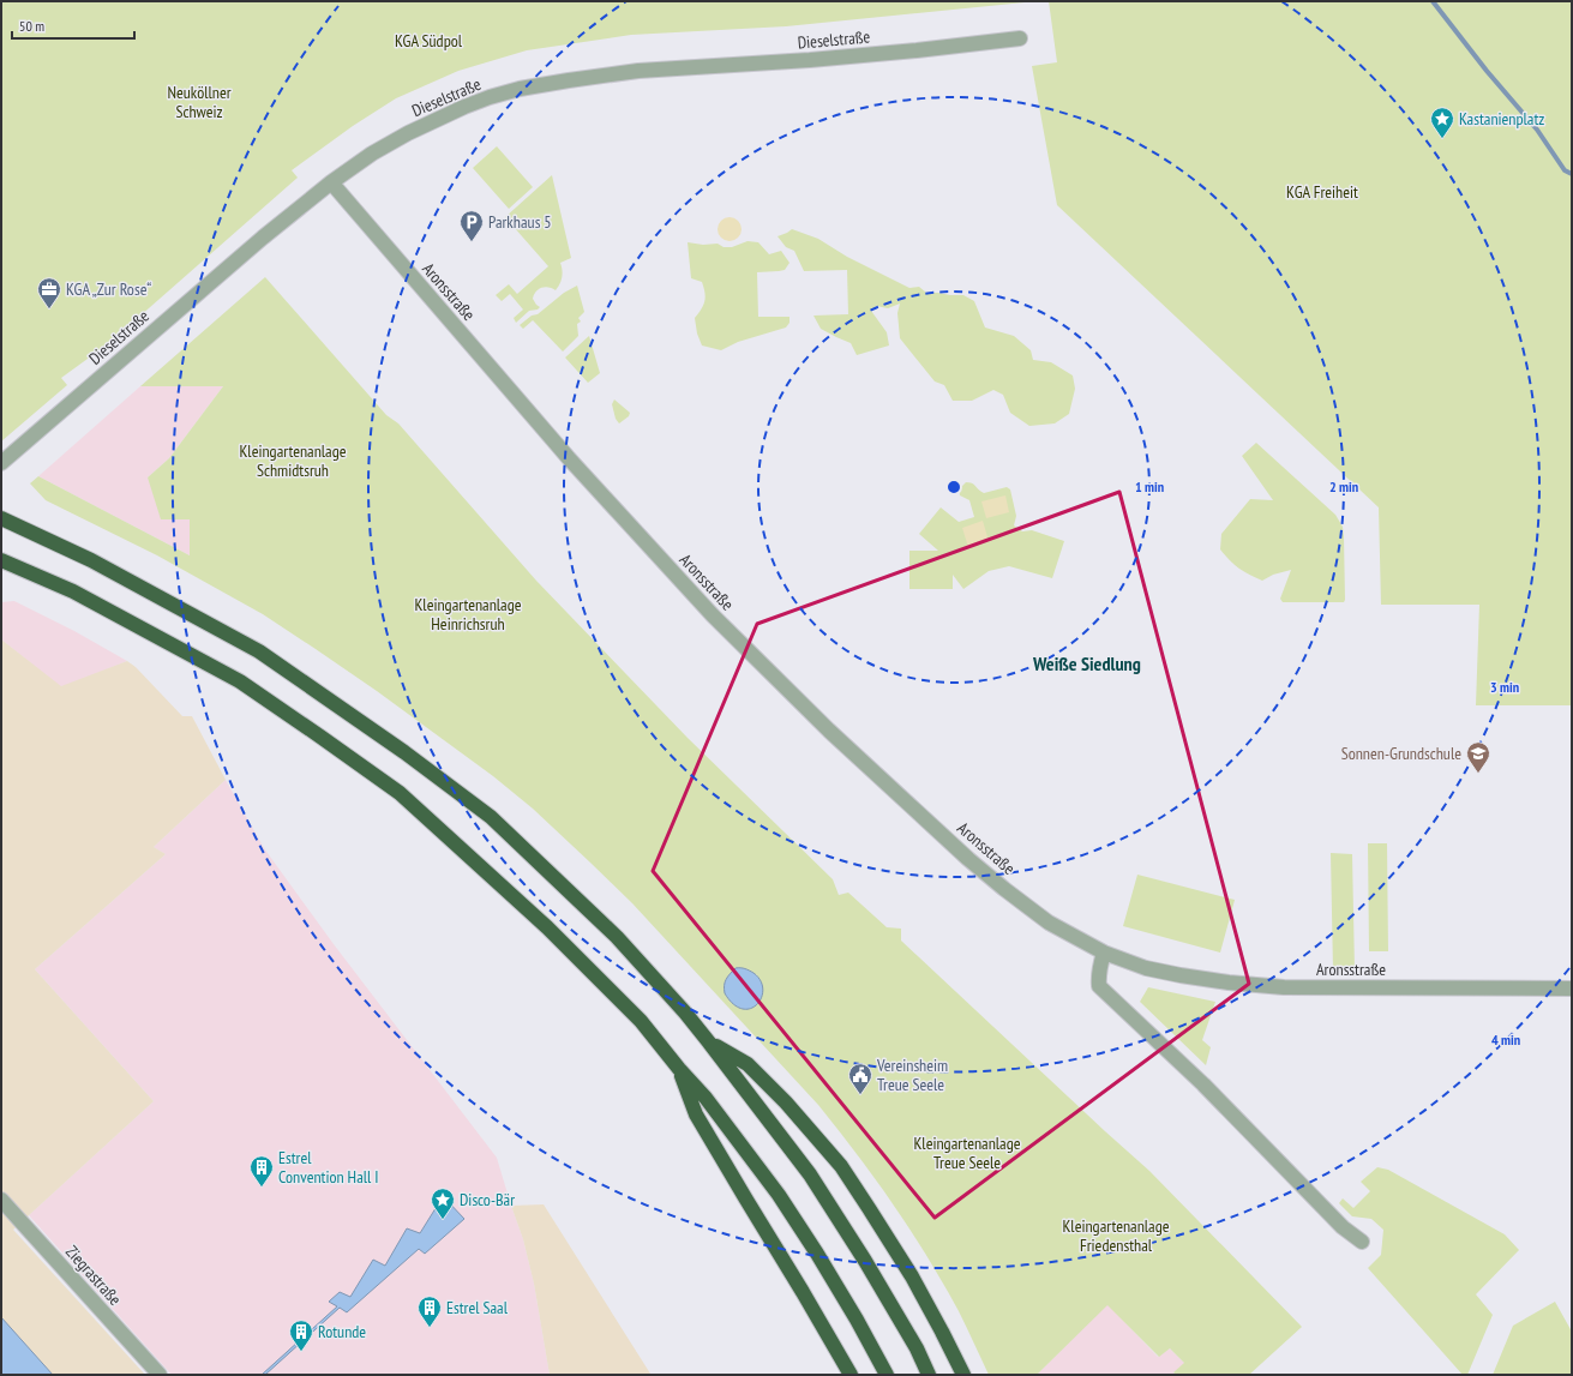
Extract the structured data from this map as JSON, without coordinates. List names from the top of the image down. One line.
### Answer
{"streets":{"street":["Dieselstraße","Aronsstraße","Ziegrastraße"]},"crossings":[["Dieselstraße","Aronsstraße"]],"districts":["Weiße Siedlung"],"parks":["KGA Südpol","Neuköllner Schweiz","KGA Freiheit","Kleingartenanlage Schmidtsruh","Kleingartenanlage Heinrichsruh","Kleingartenanlage Treue Seele","Kleingartenanlage Friedensthal"],"places":{"place":["Kastanienplatz","Disco-Bär"],"parking":["Parkhaus 5"],"office":["KGA „Zur Rose“"],"school or university":["Sonnen-Grundschule"],"public building":["Vereinsheim Treue Seele"],"building":["Estrel Convention Hall I","Estrel Saal","Rotunde"]},"scale_bar":"50 m","rings":["1 min","2 min","3 min","4 min"]}
